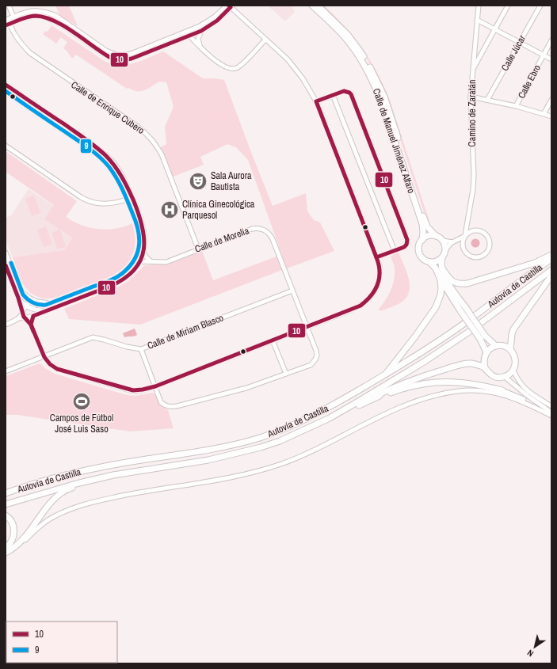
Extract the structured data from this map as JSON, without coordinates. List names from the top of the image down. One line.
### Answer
{"streets":{"highway":["Calle de Manuel Jiménez Alfaro","Autovía de Castilla"],"street":["Calle Júcar","Calle Ebro","Calle de Enrique Cubero","Camino de Zaratán","Calle de Morelia","Calle de Miriam Blasco"]},"crossings":[["Calle de Enrique Cubero","Calle de Morelia"],["Calle de Morelia","Calle de Miriam Blasco"]],"places":{"theatre":["Sala Aurora Bautista"],"hospital":["Clínica Ginecológica Parquesol"],"sports":["Campos de Fútbol José Luis Saso"]},"lines":["transit line 10","transit line 9"],"legend":["10","9"],"north":"bottom left"}
